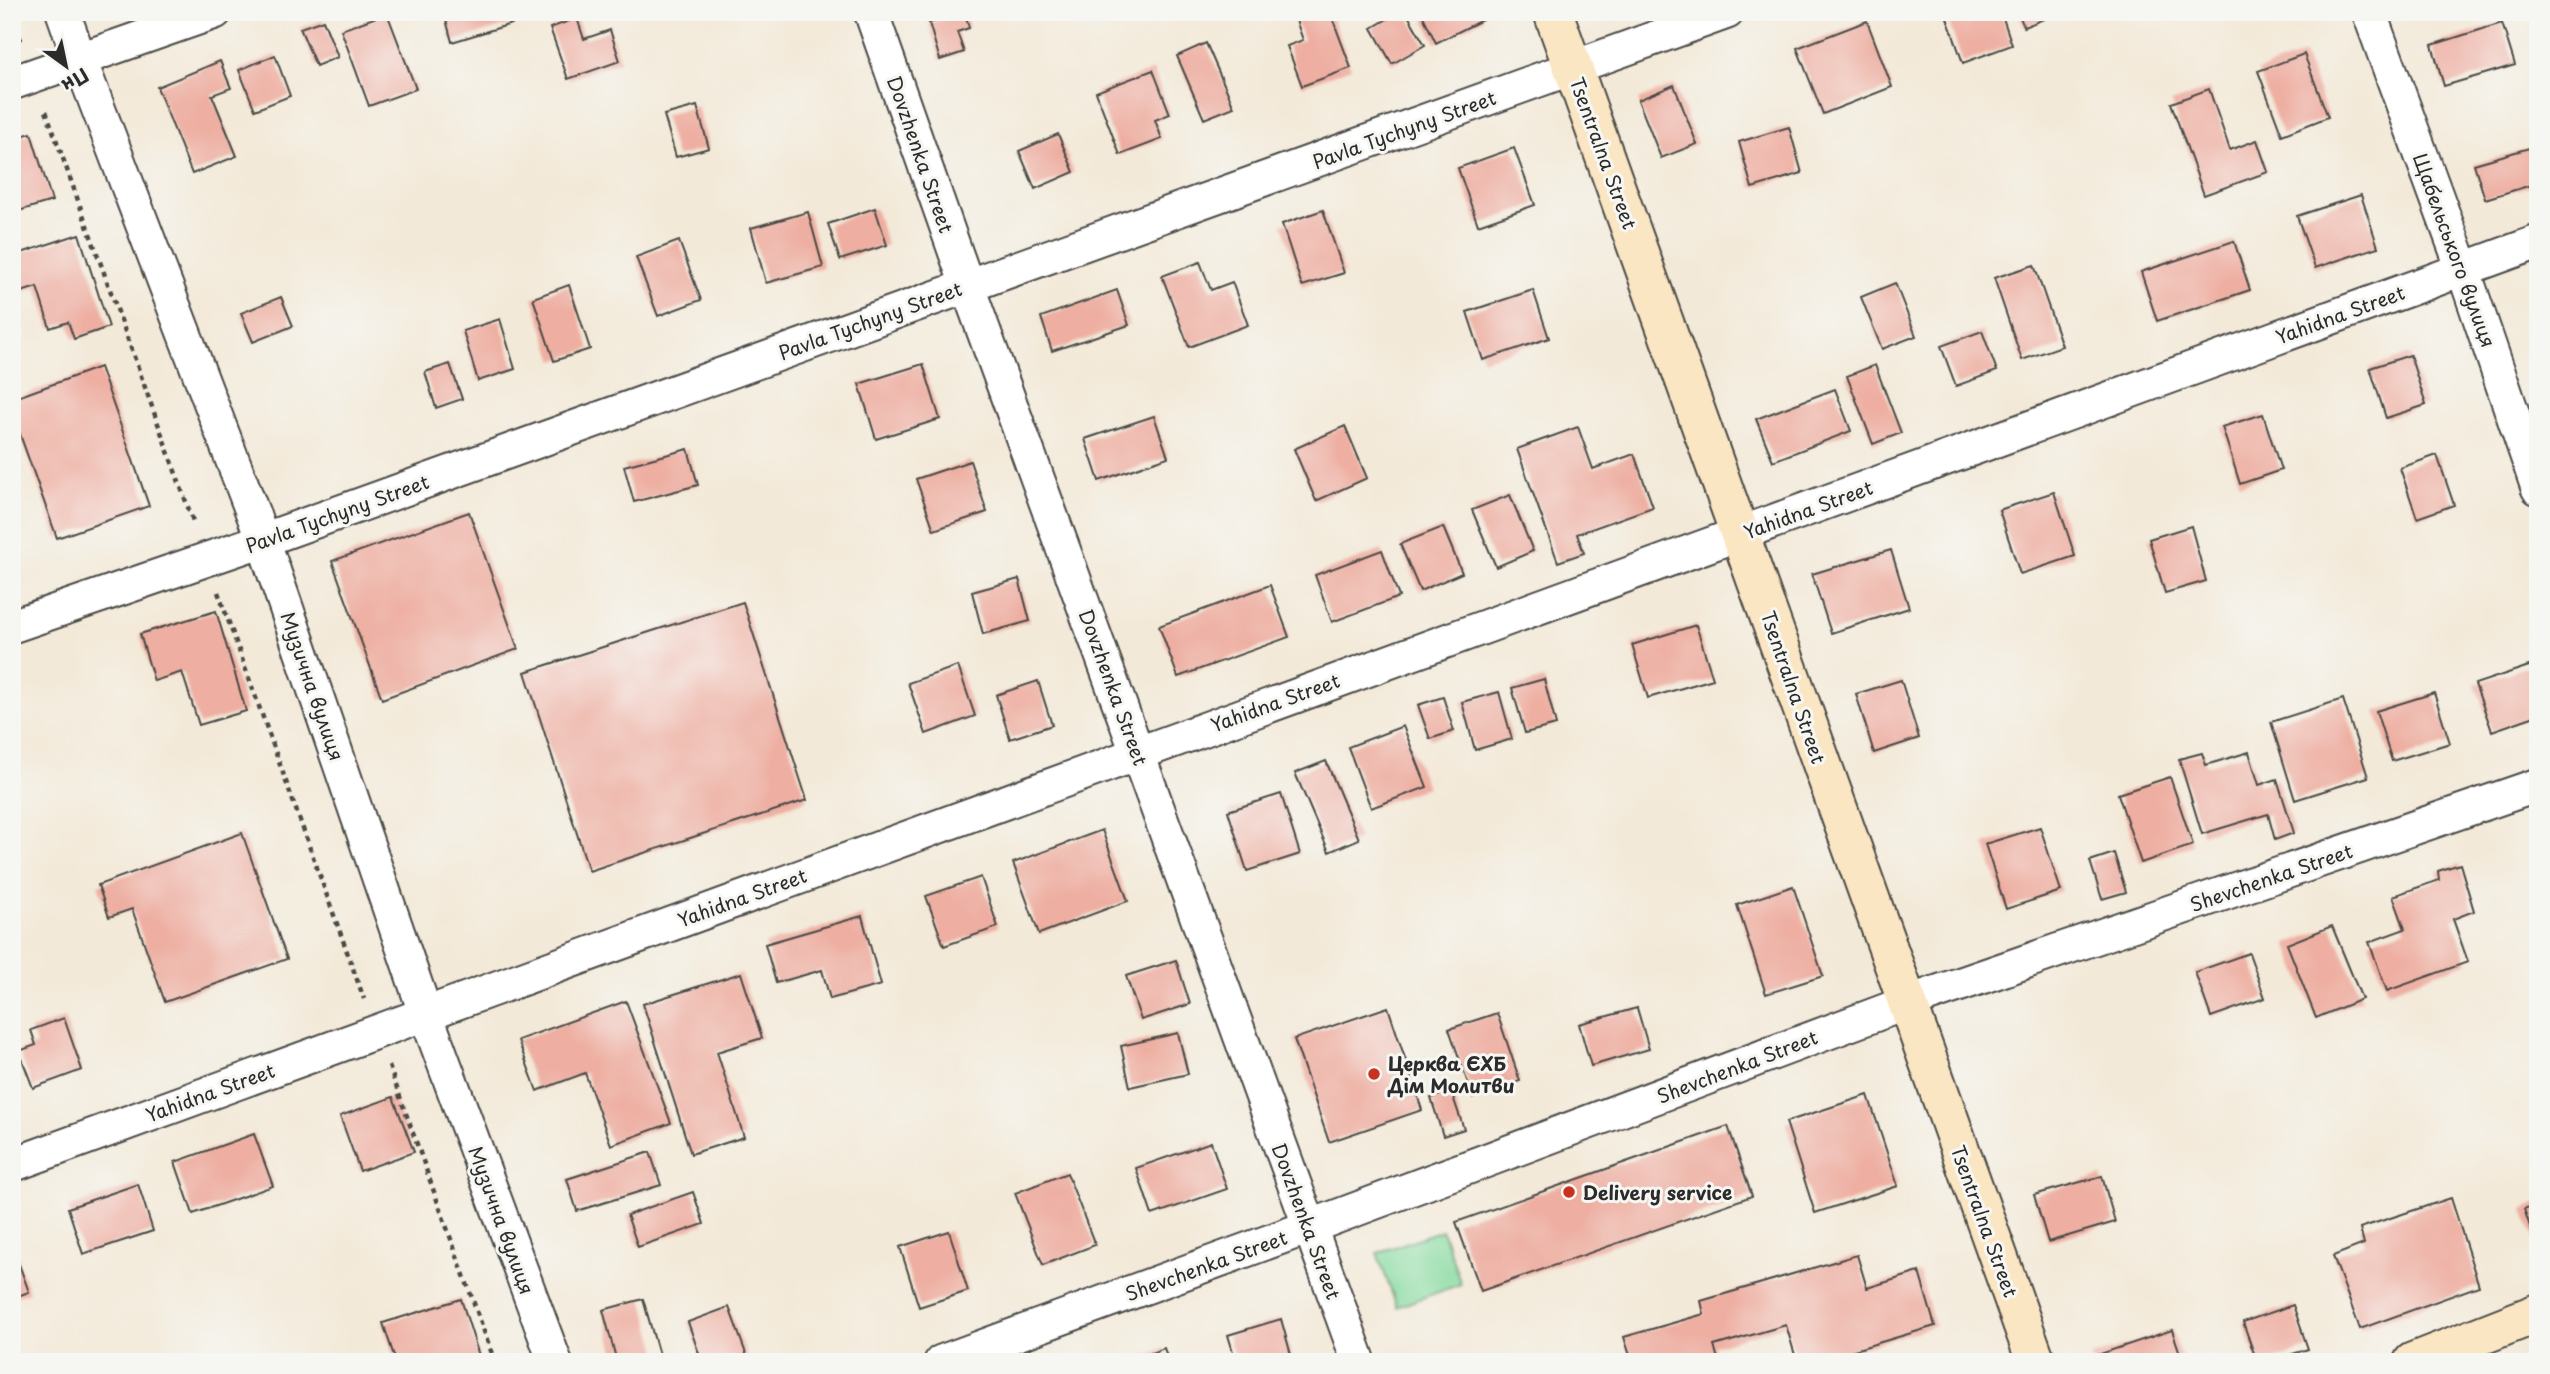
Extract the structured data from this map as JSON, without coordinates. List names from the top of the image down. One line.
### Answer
{"streets":{"main road":["Tsentralna Street"],"street":["Pavla Tychyny Street","Dovzhenka Street","Щабельського вулиця","Yahidna Street","Музична вулиця","Shevchenka Street"]},"crossings":[["Pavla Tychyny Street","Tsentralna Street"],["Pavla Tychyny Street","Dovzhenka Street"],["Pavla Tychyny Street","Музична вулиця"],["Tsentralna Street","Yahidna Street"],["Tsentralna Street","Shevchenka Street"],["Dovzhenka Street","Yahidna Street"],["Dovzhenka Street","Shevchenka Street"],["Щабельського вулиця","Yahidna Street"],["Yahidna Street","Музична вулиця"]],"places":["Церква ЄХБ Дім Молитви","Delivery service"],"north":"bottom right"}
